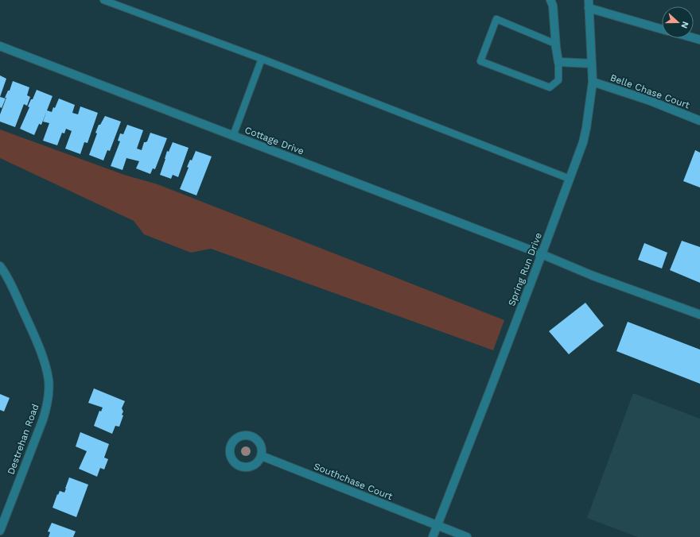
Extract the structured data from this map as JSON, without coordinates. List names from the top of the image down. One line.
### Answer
{"streets":{"street":["Belle Chase Court","Cottage Drive","Spring Run Drive","Destrehan Road","Southchase Court"]},"crossings":[["Belle Chase Court","Spring Run Drive"],["Cottage Drive","Spring Run Drive"],["Spring Run Drive","Southchase Court"]],"north":"right"}
